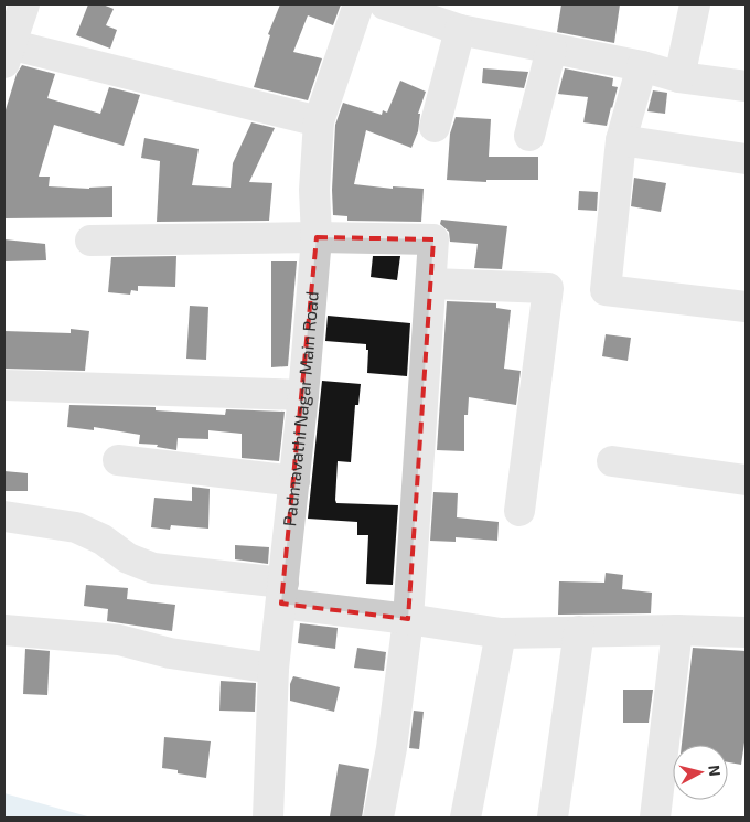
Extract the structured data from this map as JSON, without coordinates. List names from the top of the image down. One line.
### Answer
{"streets":{"street":["Padmavathi Nagar Main Road"]},"north":"right"}
